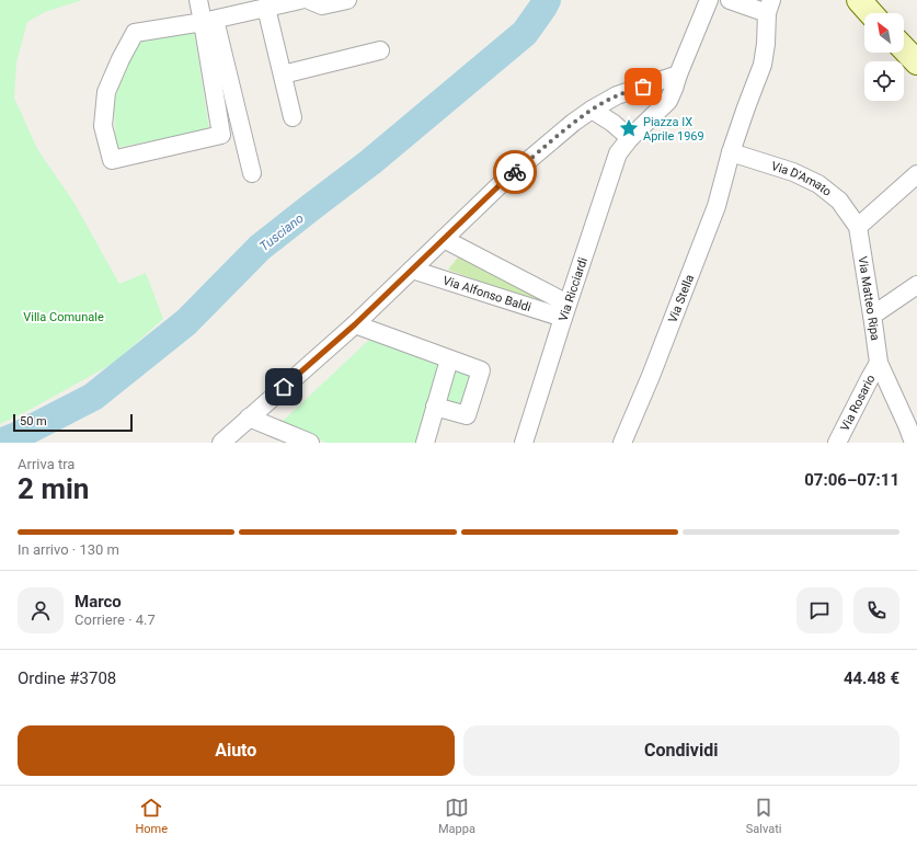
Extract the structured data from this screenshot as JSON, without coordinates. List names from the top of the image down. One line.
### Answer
{"streets":{"street":["Via D'Amato","Via Ricciardi","Via Alfonso Baldi","Via Matteo Ripa","Via Stella","Via Rosario"]},"crossings":[["Via D'Amato","Via Matteo Ripa"],["Via D'Amato","Via Stella"],["Via Ricciardi","Via Alfonso Baldi"],["Via Matteo Ripa","Via Rosario"]],"water":["Tusciano"],"parks":["Villa Comunale"],"places":{"place":["Piazza IX Aprile 1969"]},"scale_bar":"50 m","north":"top left","page":{"scale":"50 m","heading":["2 min","Arriva tra","07:06–07:11"],"panel":["Marco","Corriere · 4.7","Ordine #3708","44.48 €"],"bar":"In arrivo · 130 m","buttons":["Aiuto","Condividi"],"tabs":["Home","Mappa","Salvati"]}}
